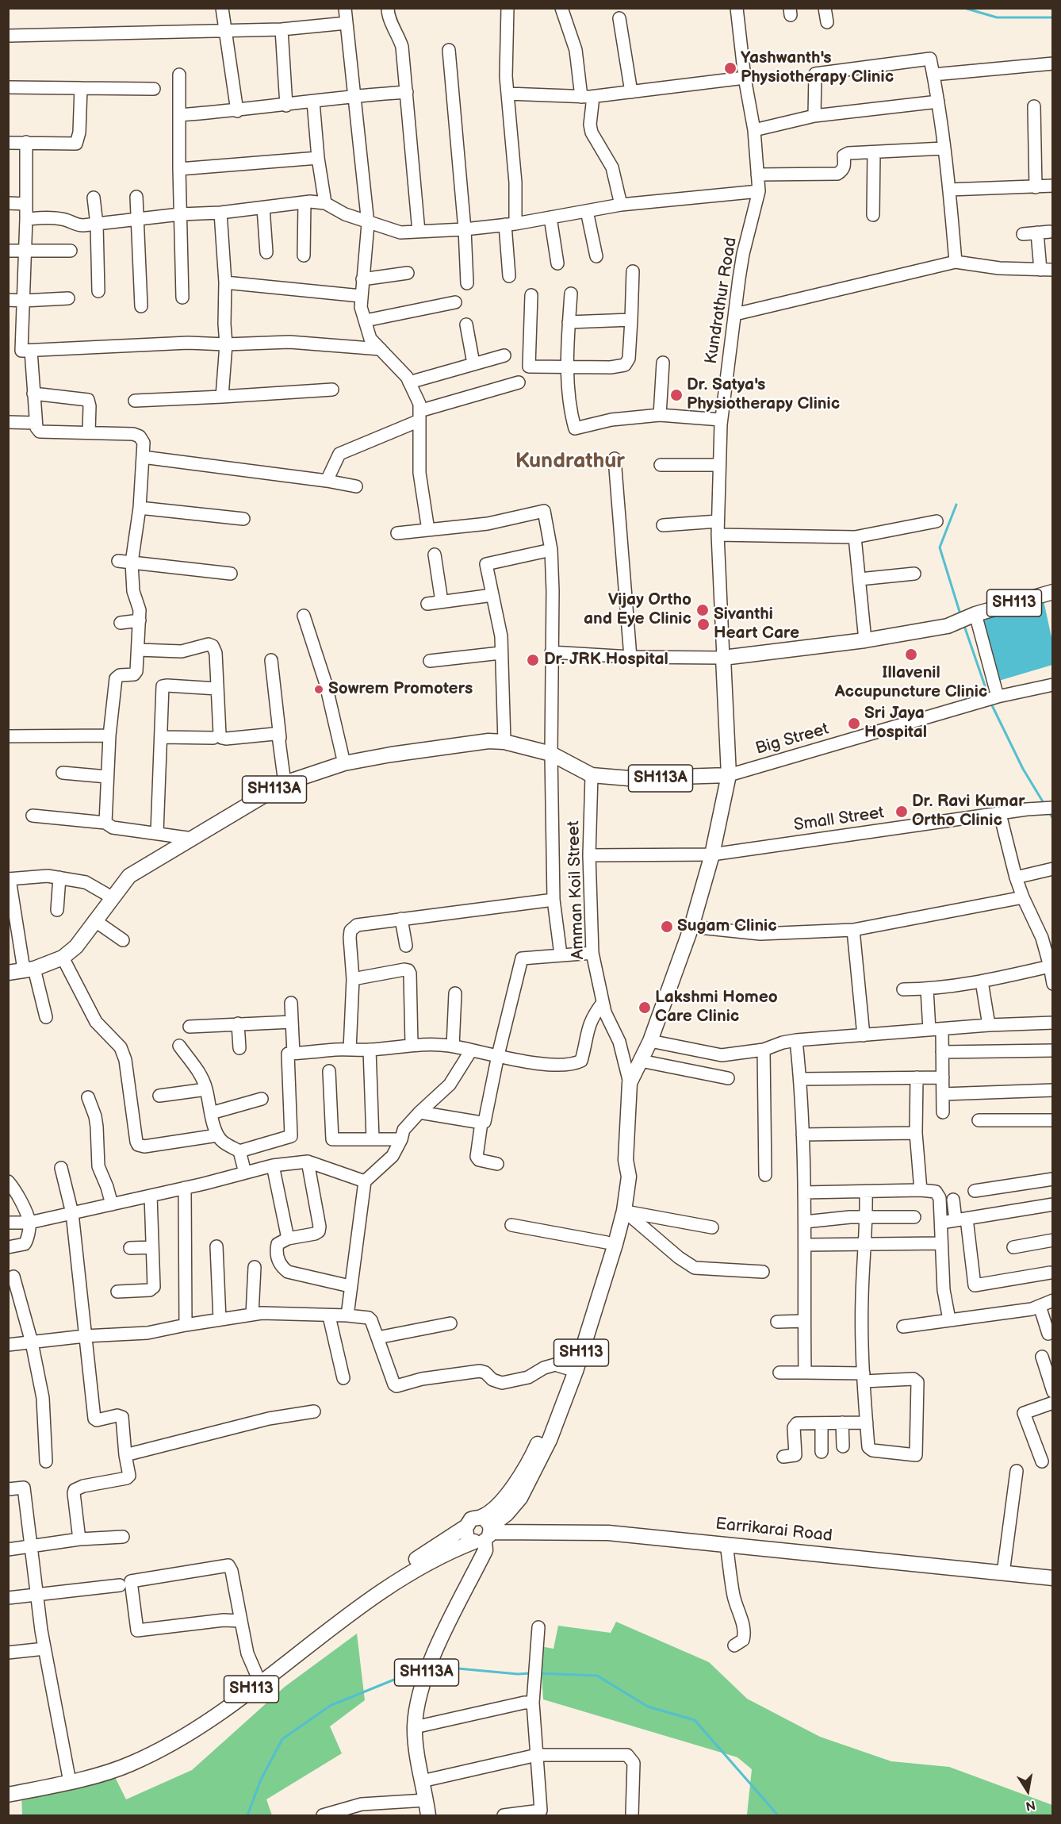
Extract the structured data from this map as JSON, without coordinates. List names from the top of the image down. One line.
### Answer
{"streets":{"main road":["SH113","SH113A","Earrikarai Road"],"street":["Kundrathur Road","Big Street","Small Street","Amman Koil Street"]},"crossings":[["Kundrathur Road","SH113"],["SH113","Big Street"],["SH113","SH113A"],["SH113","Small Street"],["SH113","Amman Koil Street"],["SH113","Earrikarai Road"],["Big Street","SH113A"],["SH113A","Amman Koil Street"],["SH113A","Earrikarai Road"],["Small Street","Amman Koil Street"]],"districts":["Kundrathur"],"places":["Yashwanth's Physiotherapy Clinic","Dr. Satya's Physiotherapy Clinic","Vijay Ortho and Eye Clinic","Sivanthi Heart Care","Illavenil Accupuncture Clinic","Dr. JRK Hospital","Sowrem Promoters","Sri Jaya Hospital","Dr. Ravi Kumar Ortho Clinic","Sugam Clinic","Lakshmi Homeo Care Clinic"],"north":"bottom"}
